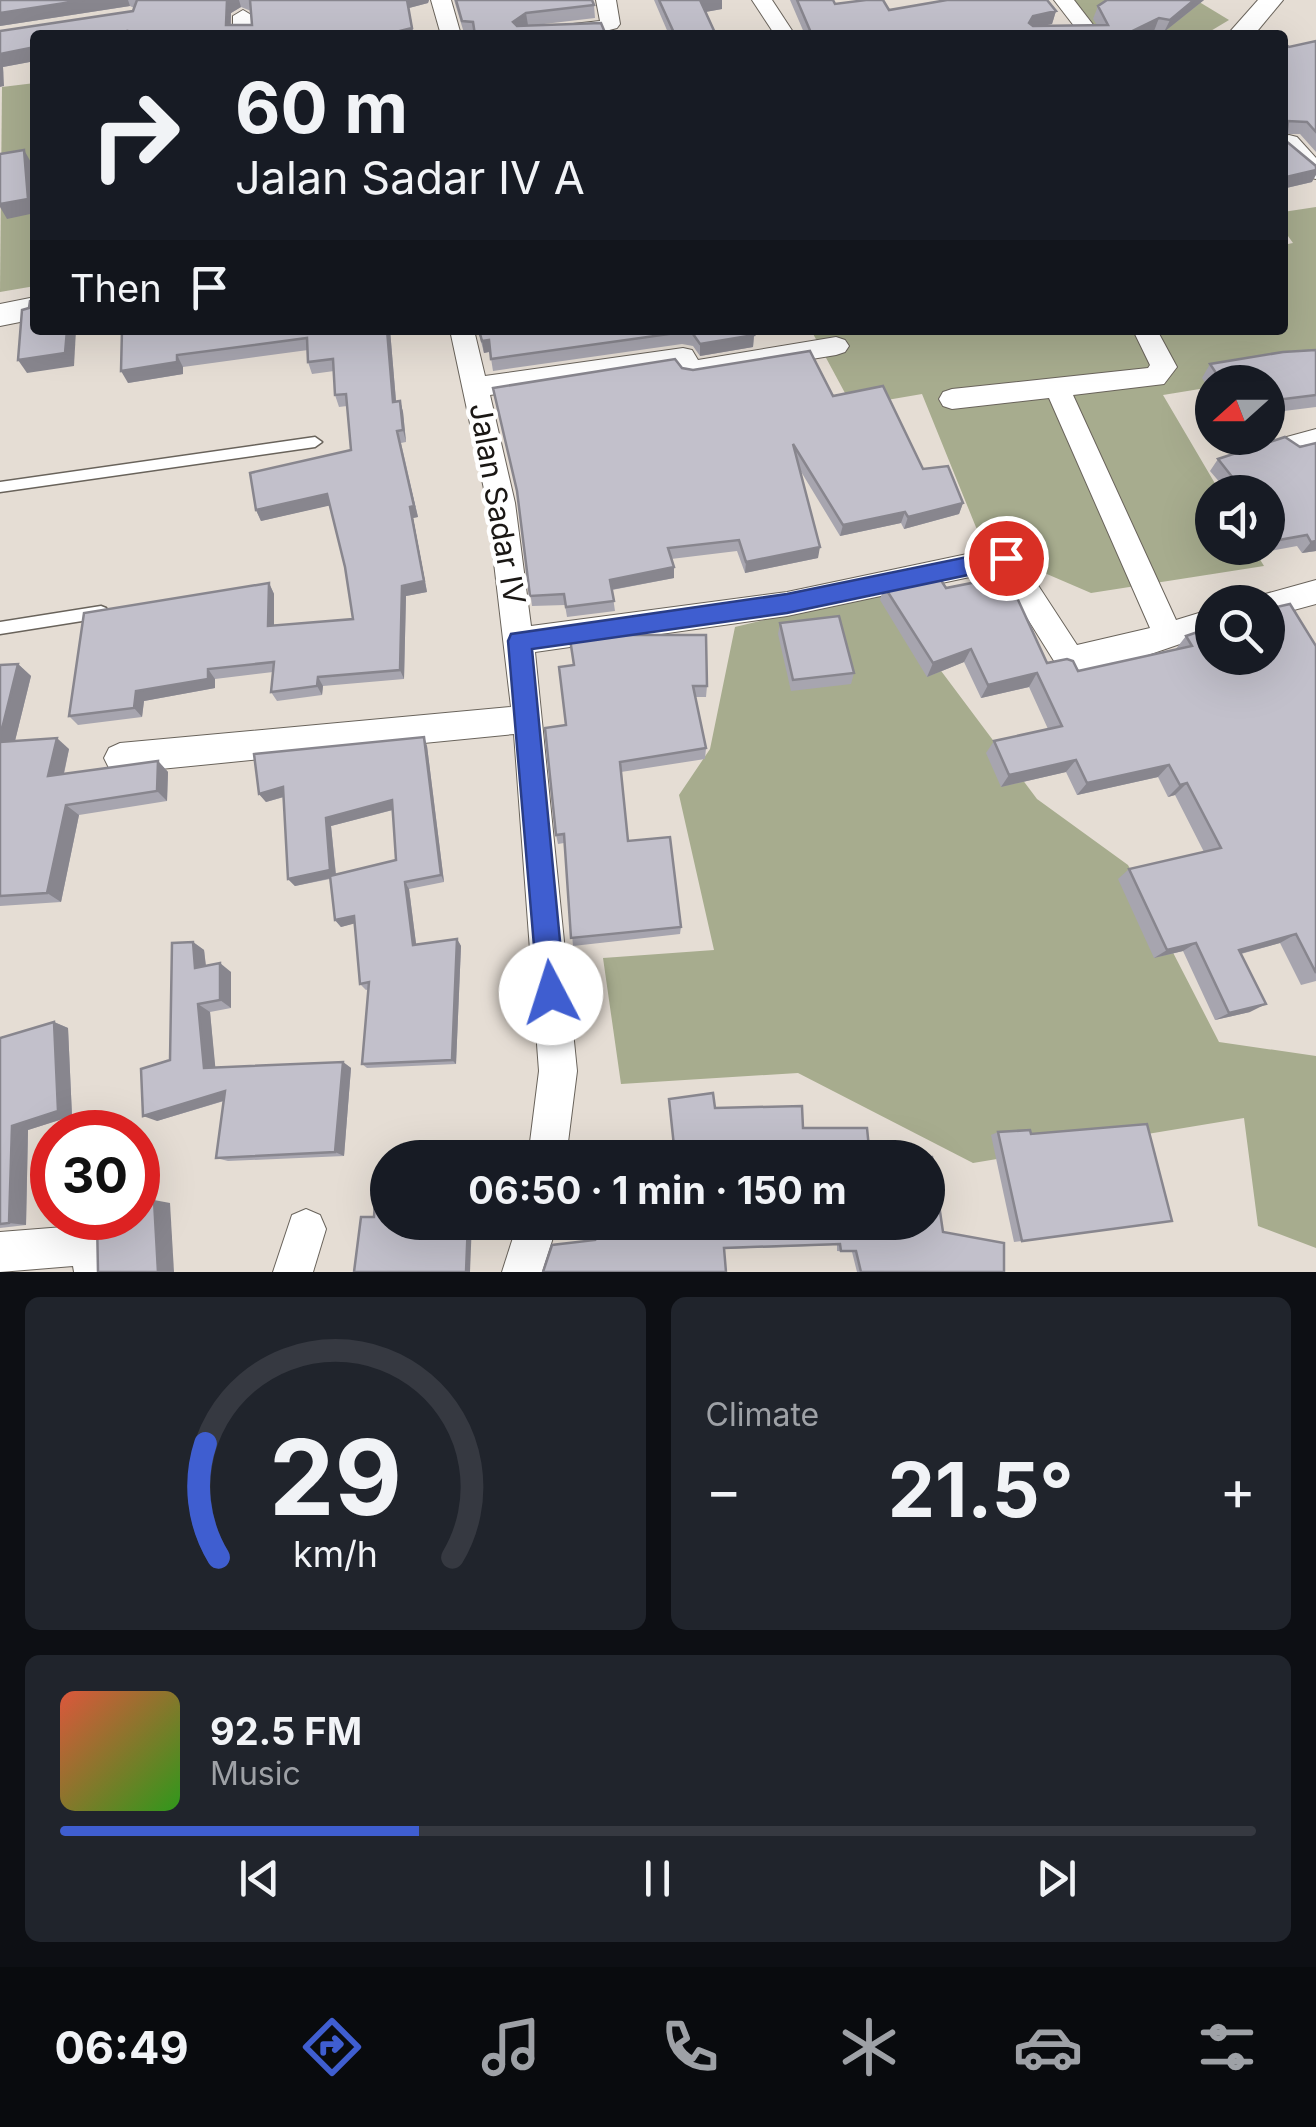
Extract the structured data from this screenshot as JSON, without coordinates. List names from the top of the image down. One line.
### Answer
{"streets":{"street":["Jalan Sadar IV"]},"north":"left","page":{"turn":["60 m","Jalan Sadar IV A"],"then":"Then","limit":"30","trip":"06:50 · 1 min · 150 m","tile":"Climate","heat":["−","21.5°","+"],"song":["92.5 FM","Music"],"tabs":"06:49","gauge":["29","km/h"]}}
